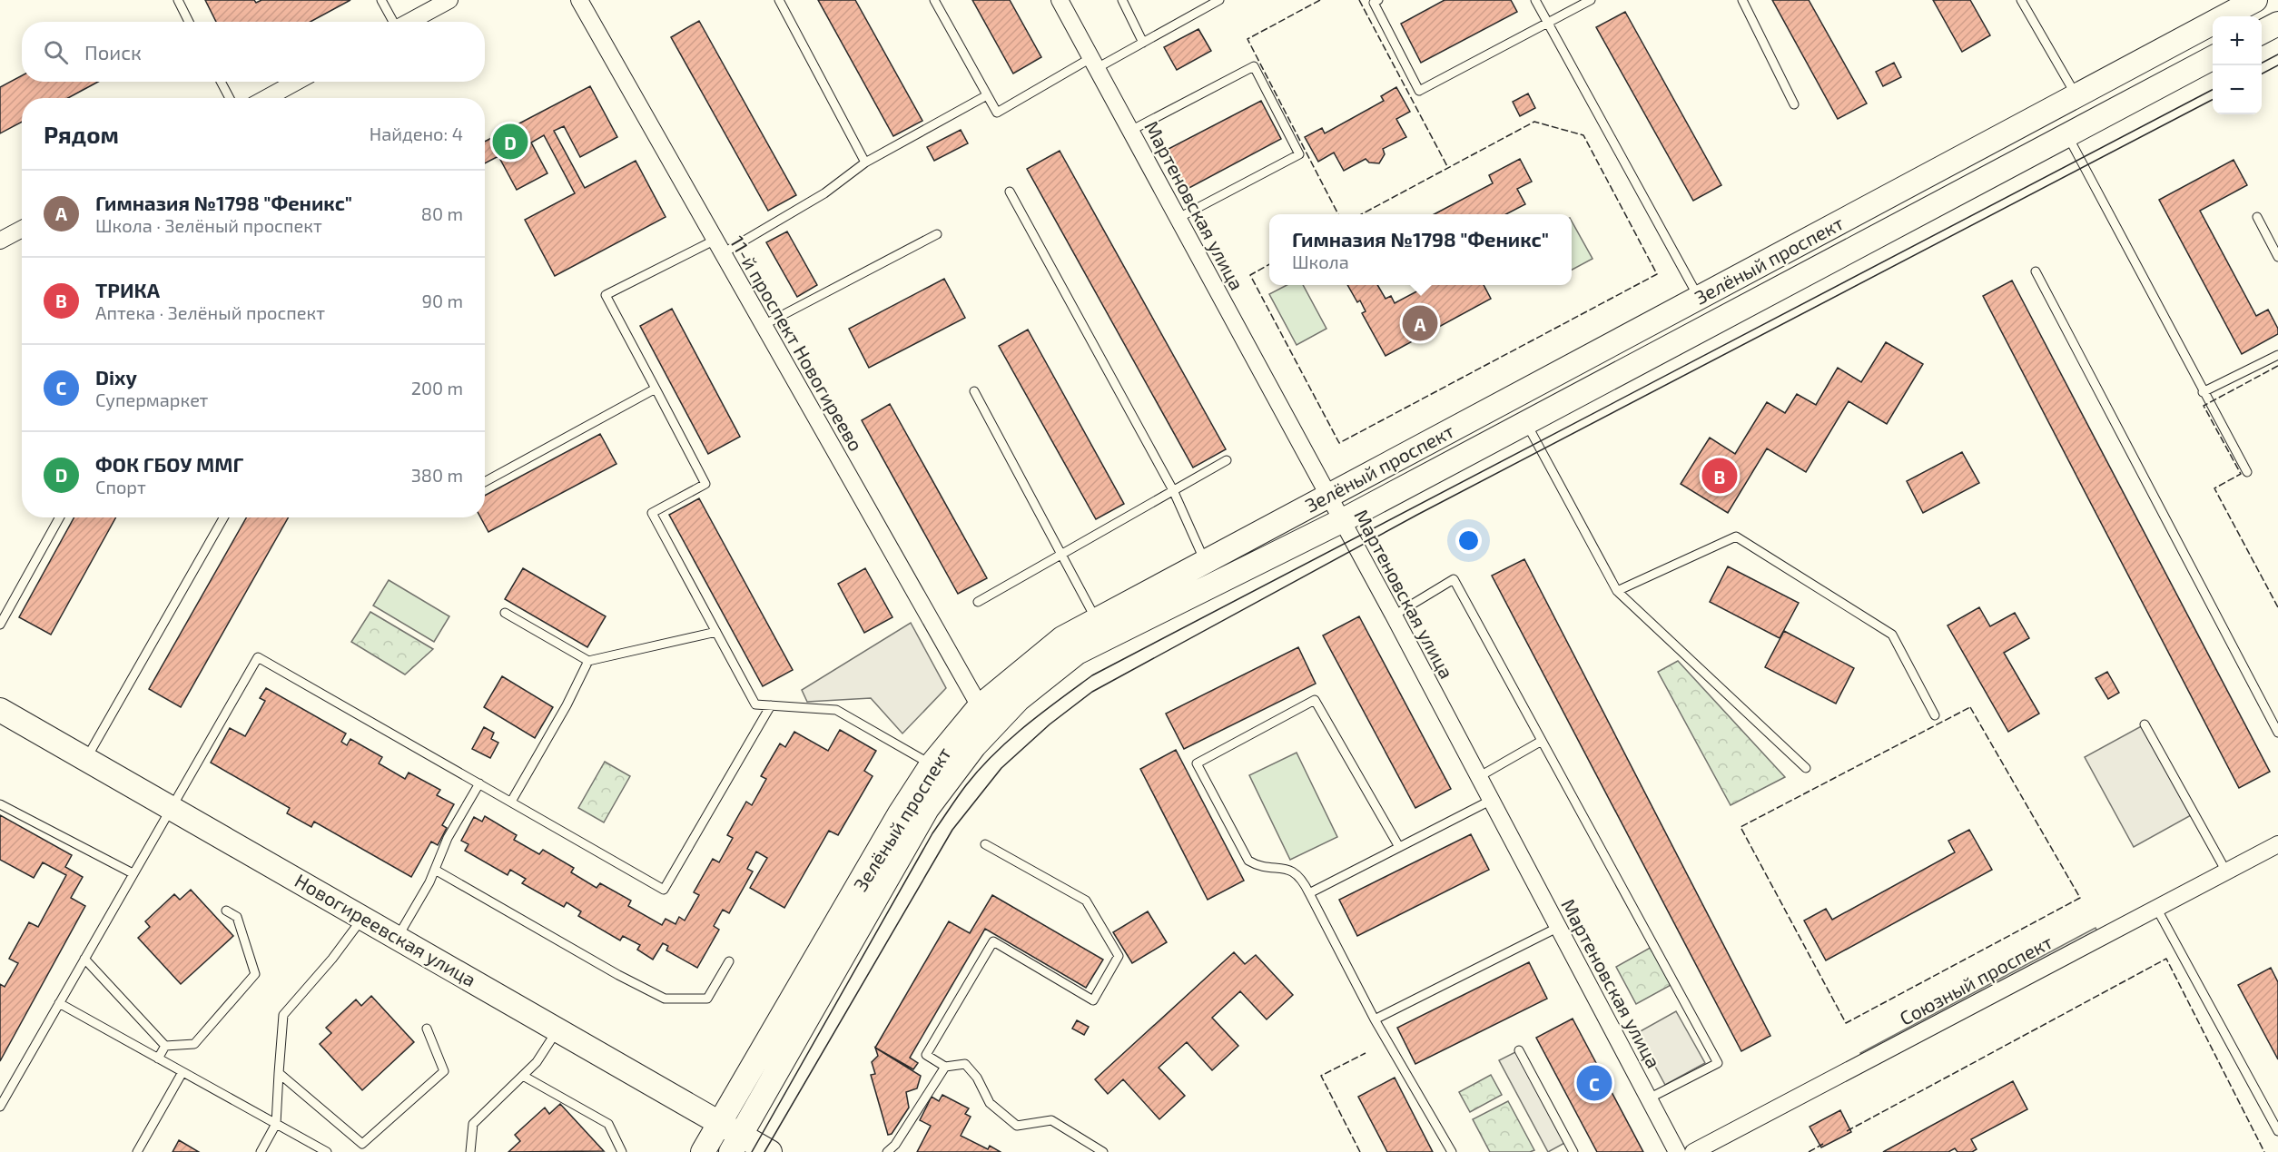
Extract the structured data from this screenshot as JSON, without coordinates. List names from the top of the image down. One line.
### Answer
{"streets":{"main road":["Зелёный проспект","Новогиреевская улица"],"street":["Мартеновская улица","11-й проспект Новогиреево","Союзный проспект"]},"crossings":[["Мартеновская улица","Зелёный проспект"],["Зелёный проспект","11-й проспект Новогиреево"],["Зелёный проспект","Новогиреевская улица"]],"page":{"map_buttons":["+","−"],"search":"Поиск","heading":["Рядом","Найдено: 4"],"pins":["D","A","B","C"],"list":[{"mark":"A","name":"Гимназия №1798 \"Феникс\"","note":"Школа · Зелёный проспект","value":"80 m"},{"mark":"B","name":"ТРИКА","note":"Аптека · Зелёный проспект","value":"90 m"},{"mark":"C","name":"Dixy","note":"Супермаркет","value":"200 m"},{"mark":"D","name":"ФОК ГБОУ ММГ","note":"Спорт","value":"380 m"}],"popup":["Гимназия №1798 \"Феникс\"","Школа"]}}
